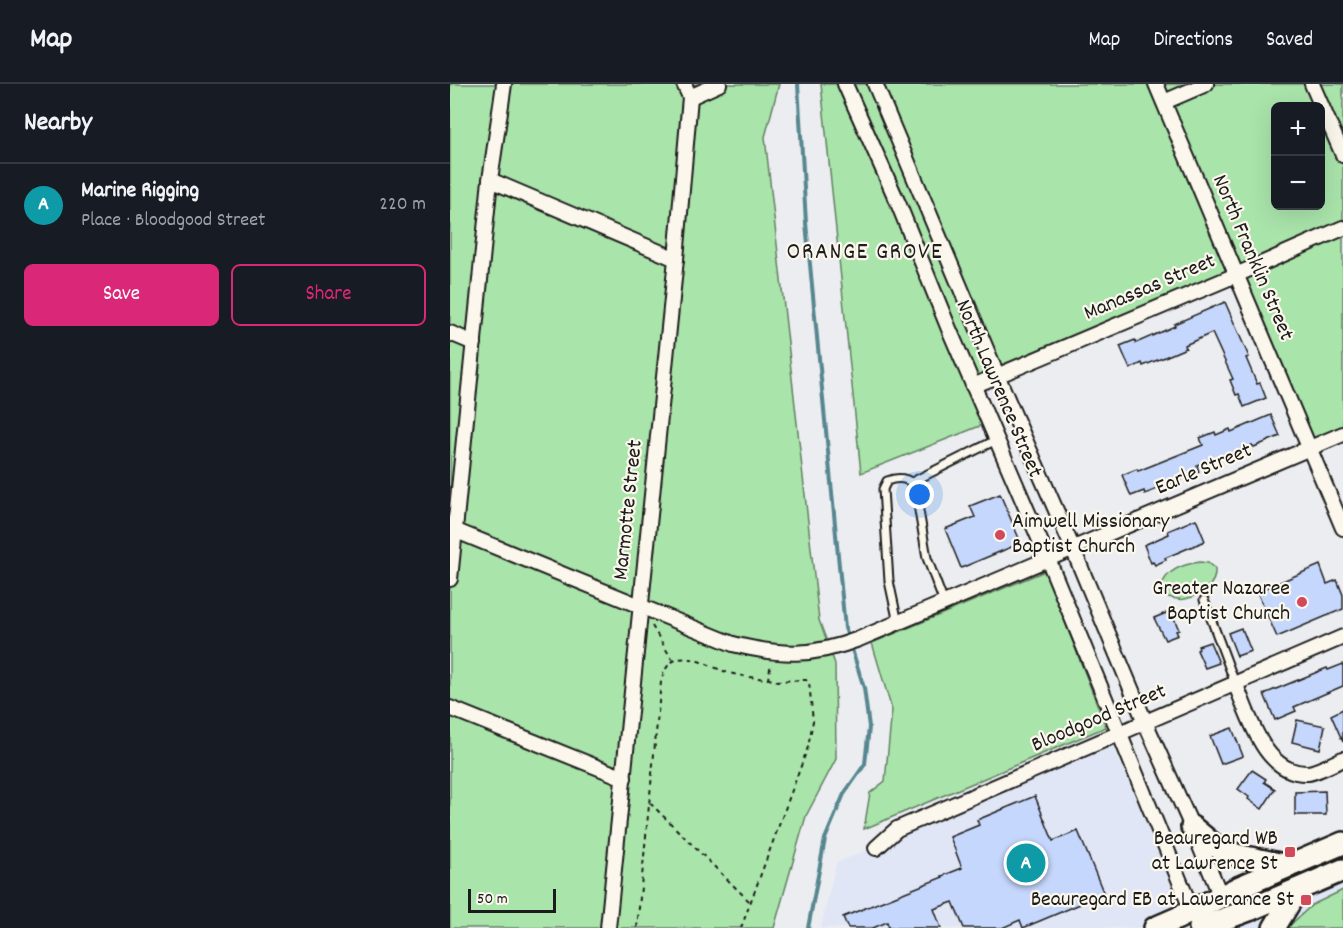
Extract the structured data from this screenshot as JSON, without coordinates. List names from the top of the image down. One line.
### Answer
{"streets":{"street":["North Franklin Street","Manassas Street","North Lawrence Street","Earle Street","Marmotte Street","Bloodgood Street"]},"crossings":[["North Franklin Street","Manassas Street"],["North Franklin Street","Earle Street"],["Manassas Street","North Lawrence Street"],["North Lawrence Street","Earle Street"],["North Lawrence Street","Bloodgood Street"],["Earle Street","Marmotte Street"]],"districts":["ORANGE GROVE"],"places":{"other":["Aimwell Missionary Baptist Church","Greater Nazaree Baptist Church"],"transit":["Beauregard WB at Lawrence St","Beauregard EB at Lawerance St"]},"scale_bar":"50 m","page":{"header":"Map","nav":["Map","Directions","Saved"],"heading":"Nearby","map_buttons":["+","−"],"list":[{"mark":"A","name":"Marine Rigging","note":"Place · Bloodgood Street","value":"220 m"}],"buttons":["Save","Share"],"pins":"A","scale":"50 m"}}
